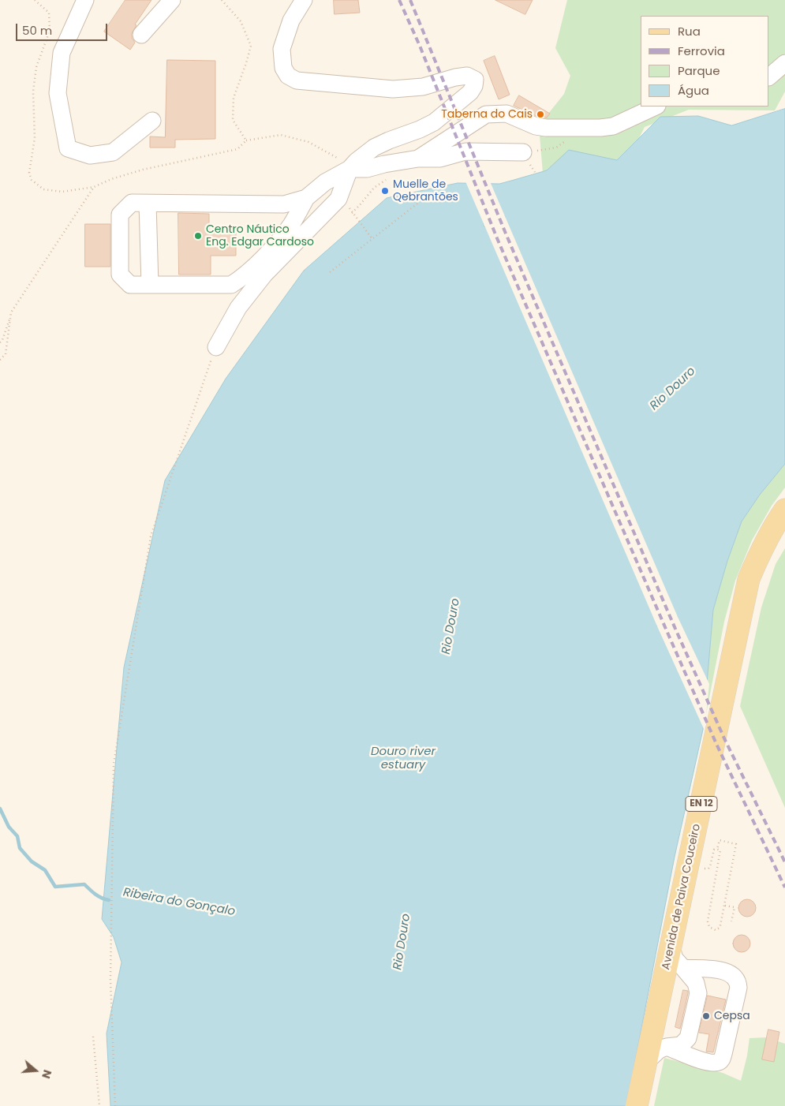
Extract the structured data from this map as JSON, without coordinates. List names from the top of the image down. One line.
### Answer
{"streets":{"main road":["EN 12","Avenida de Paiva Couceiro"]},"water":["Rio Douro","Douro river estuary","Ribeira do Gonçalo"],"places":["Taberna do Cais","Muelle de Qebrantões","Centro Náutico Eng. Edgar Cardoso","Cepsa"],"legend":["Rua","Ferrovia","Parque","Água"],"scale_bar":"50 m","north":"right"}
